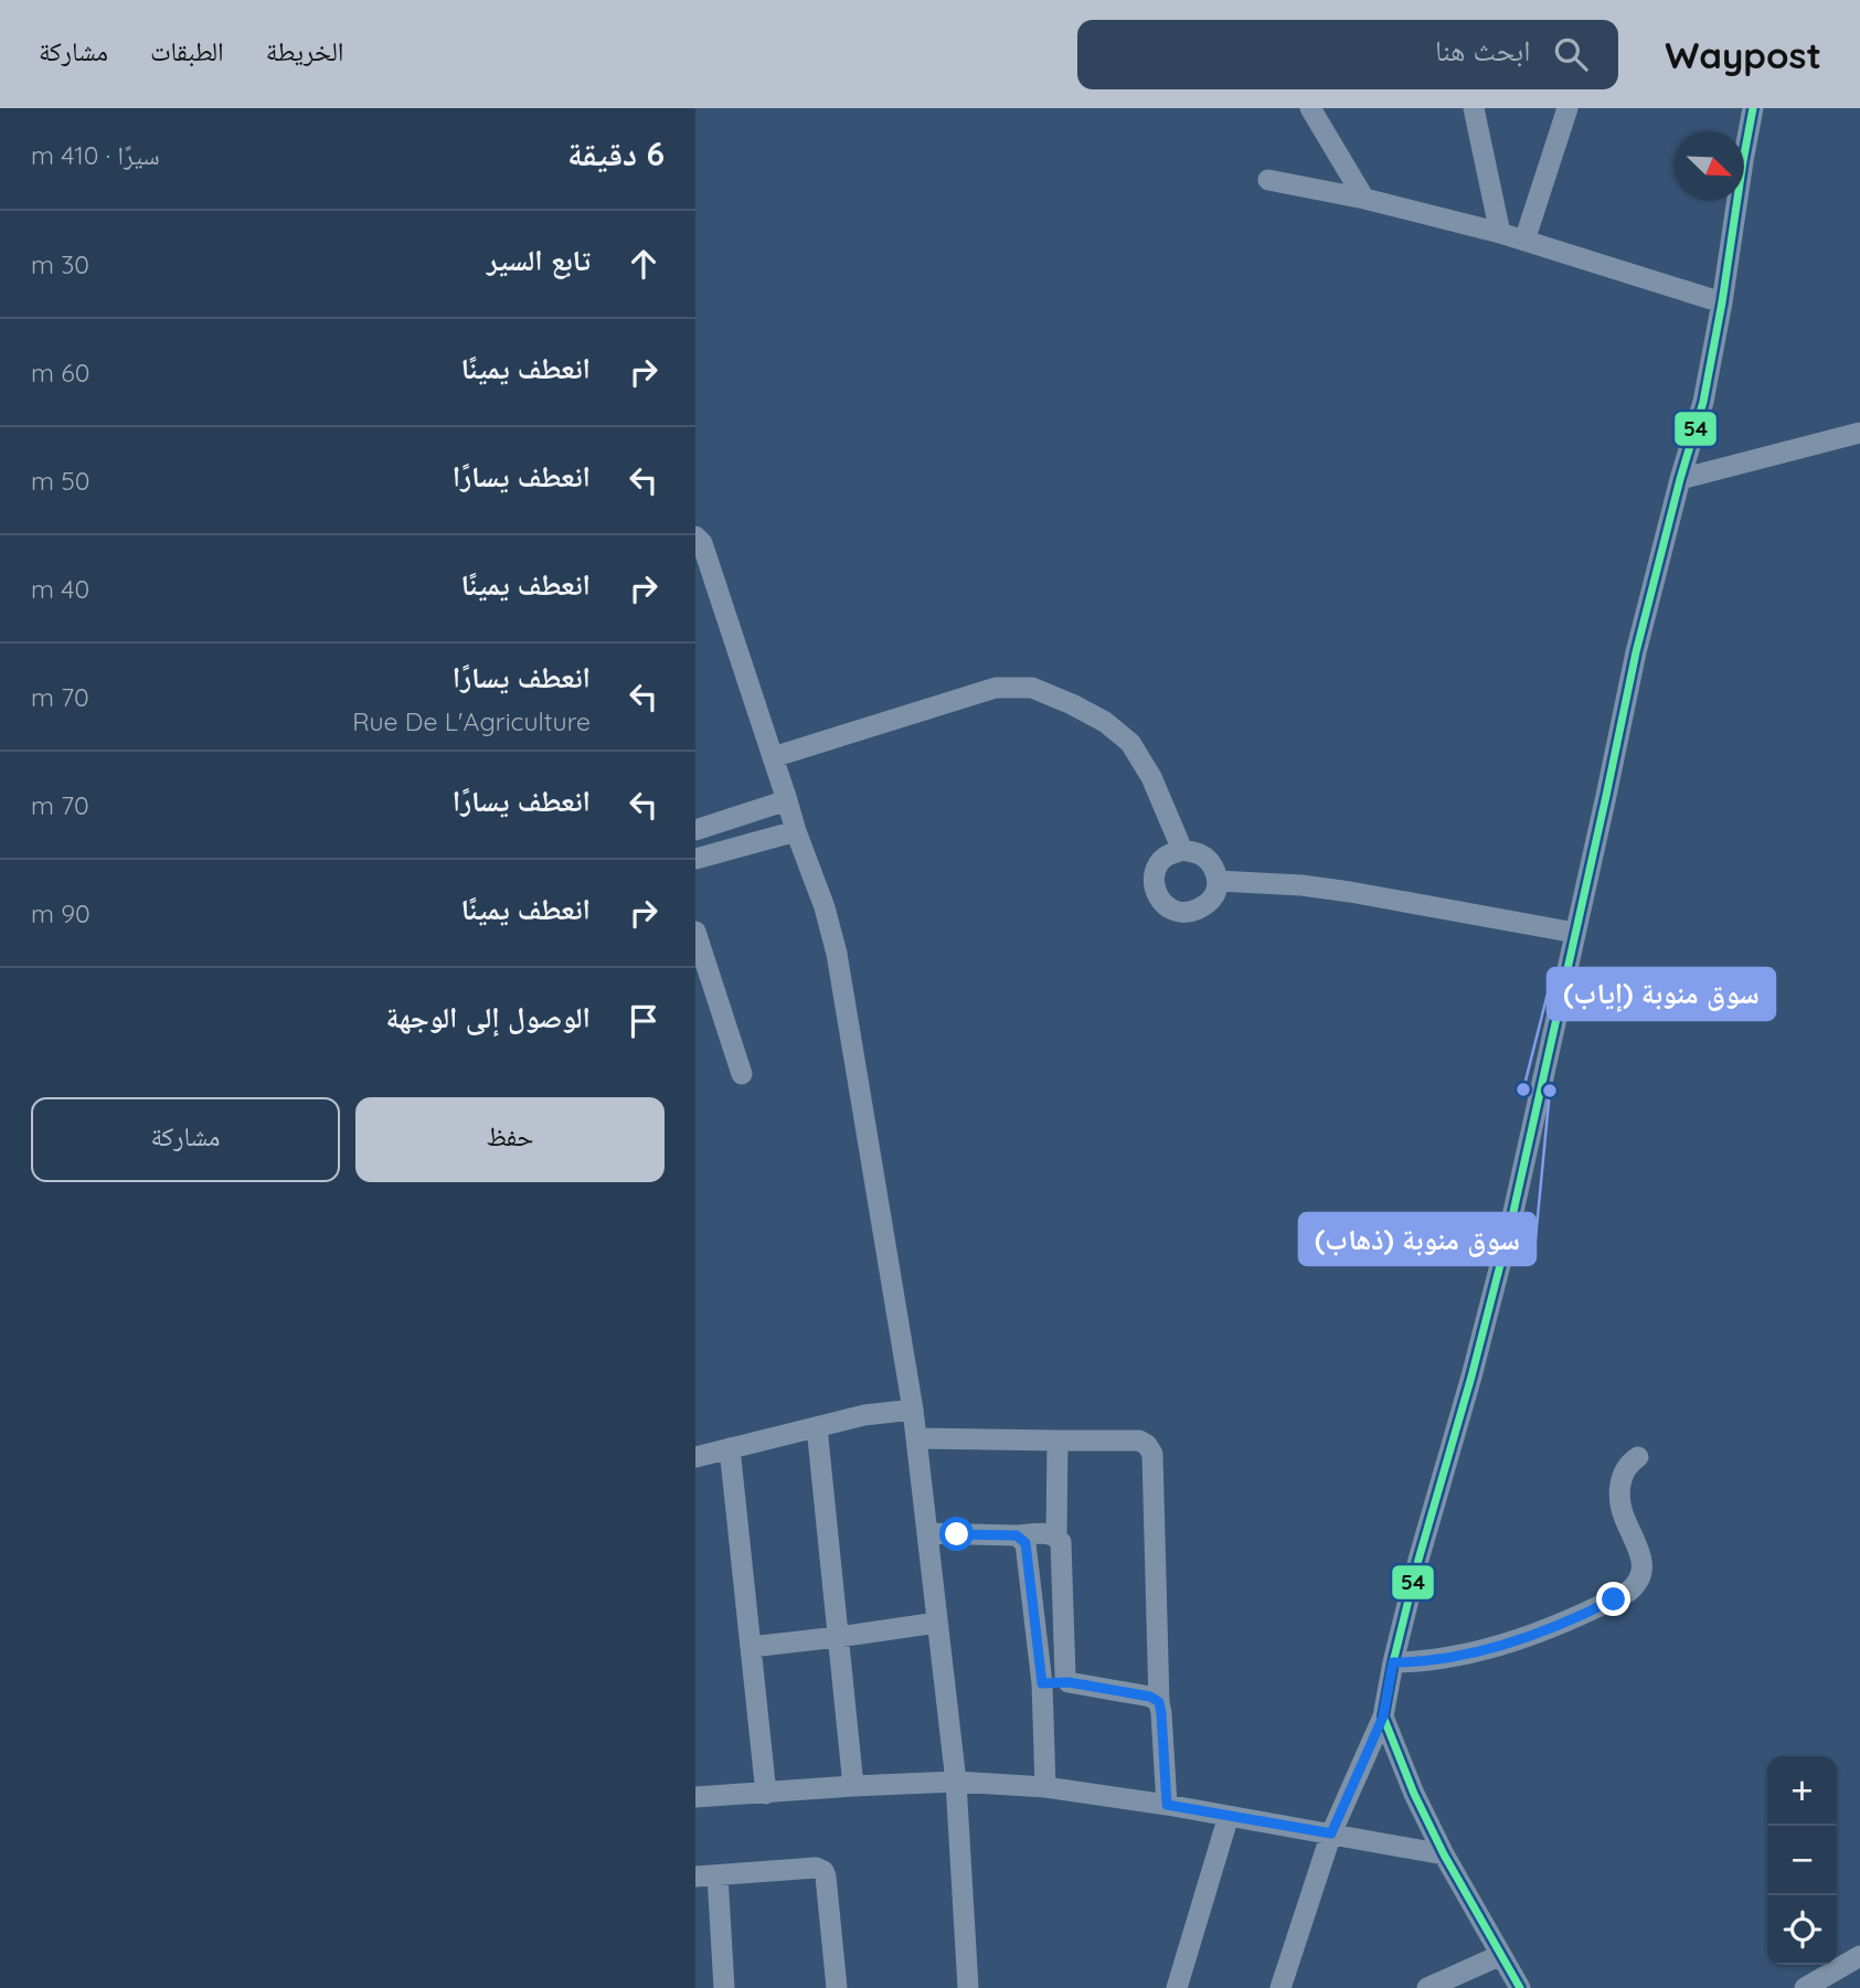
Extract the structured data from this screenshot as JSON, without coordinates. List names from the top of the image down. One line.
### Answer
{"places":["سوق منوبة (إياب)","سوق منوبة (ذهاب)"],"lines":["transit line 54"],"north":"bottom right","page":{"header":"Waypost","search":"ابحث هنا","nav":["الخريطة","الطبقات","مشاركة"],"heading":["6 دقيقة","سيرًا · 410 m"],"list":[["تابع السير","30 m"],["انعطف يمينًا","60 m"],["انعطف يسارًا","50 m"],["انعطف يمينًا","40 m"],["انعطف يسارًا","Rue De L'Agriculture","70 m"],["انعطف يسارًا","70 m"],["انعطف يمينًا","90 m"],"الوصول إلى الوجهة"],"buttons":["حفظ","مشاركة"],"map_buttons":["+","−"]}}
